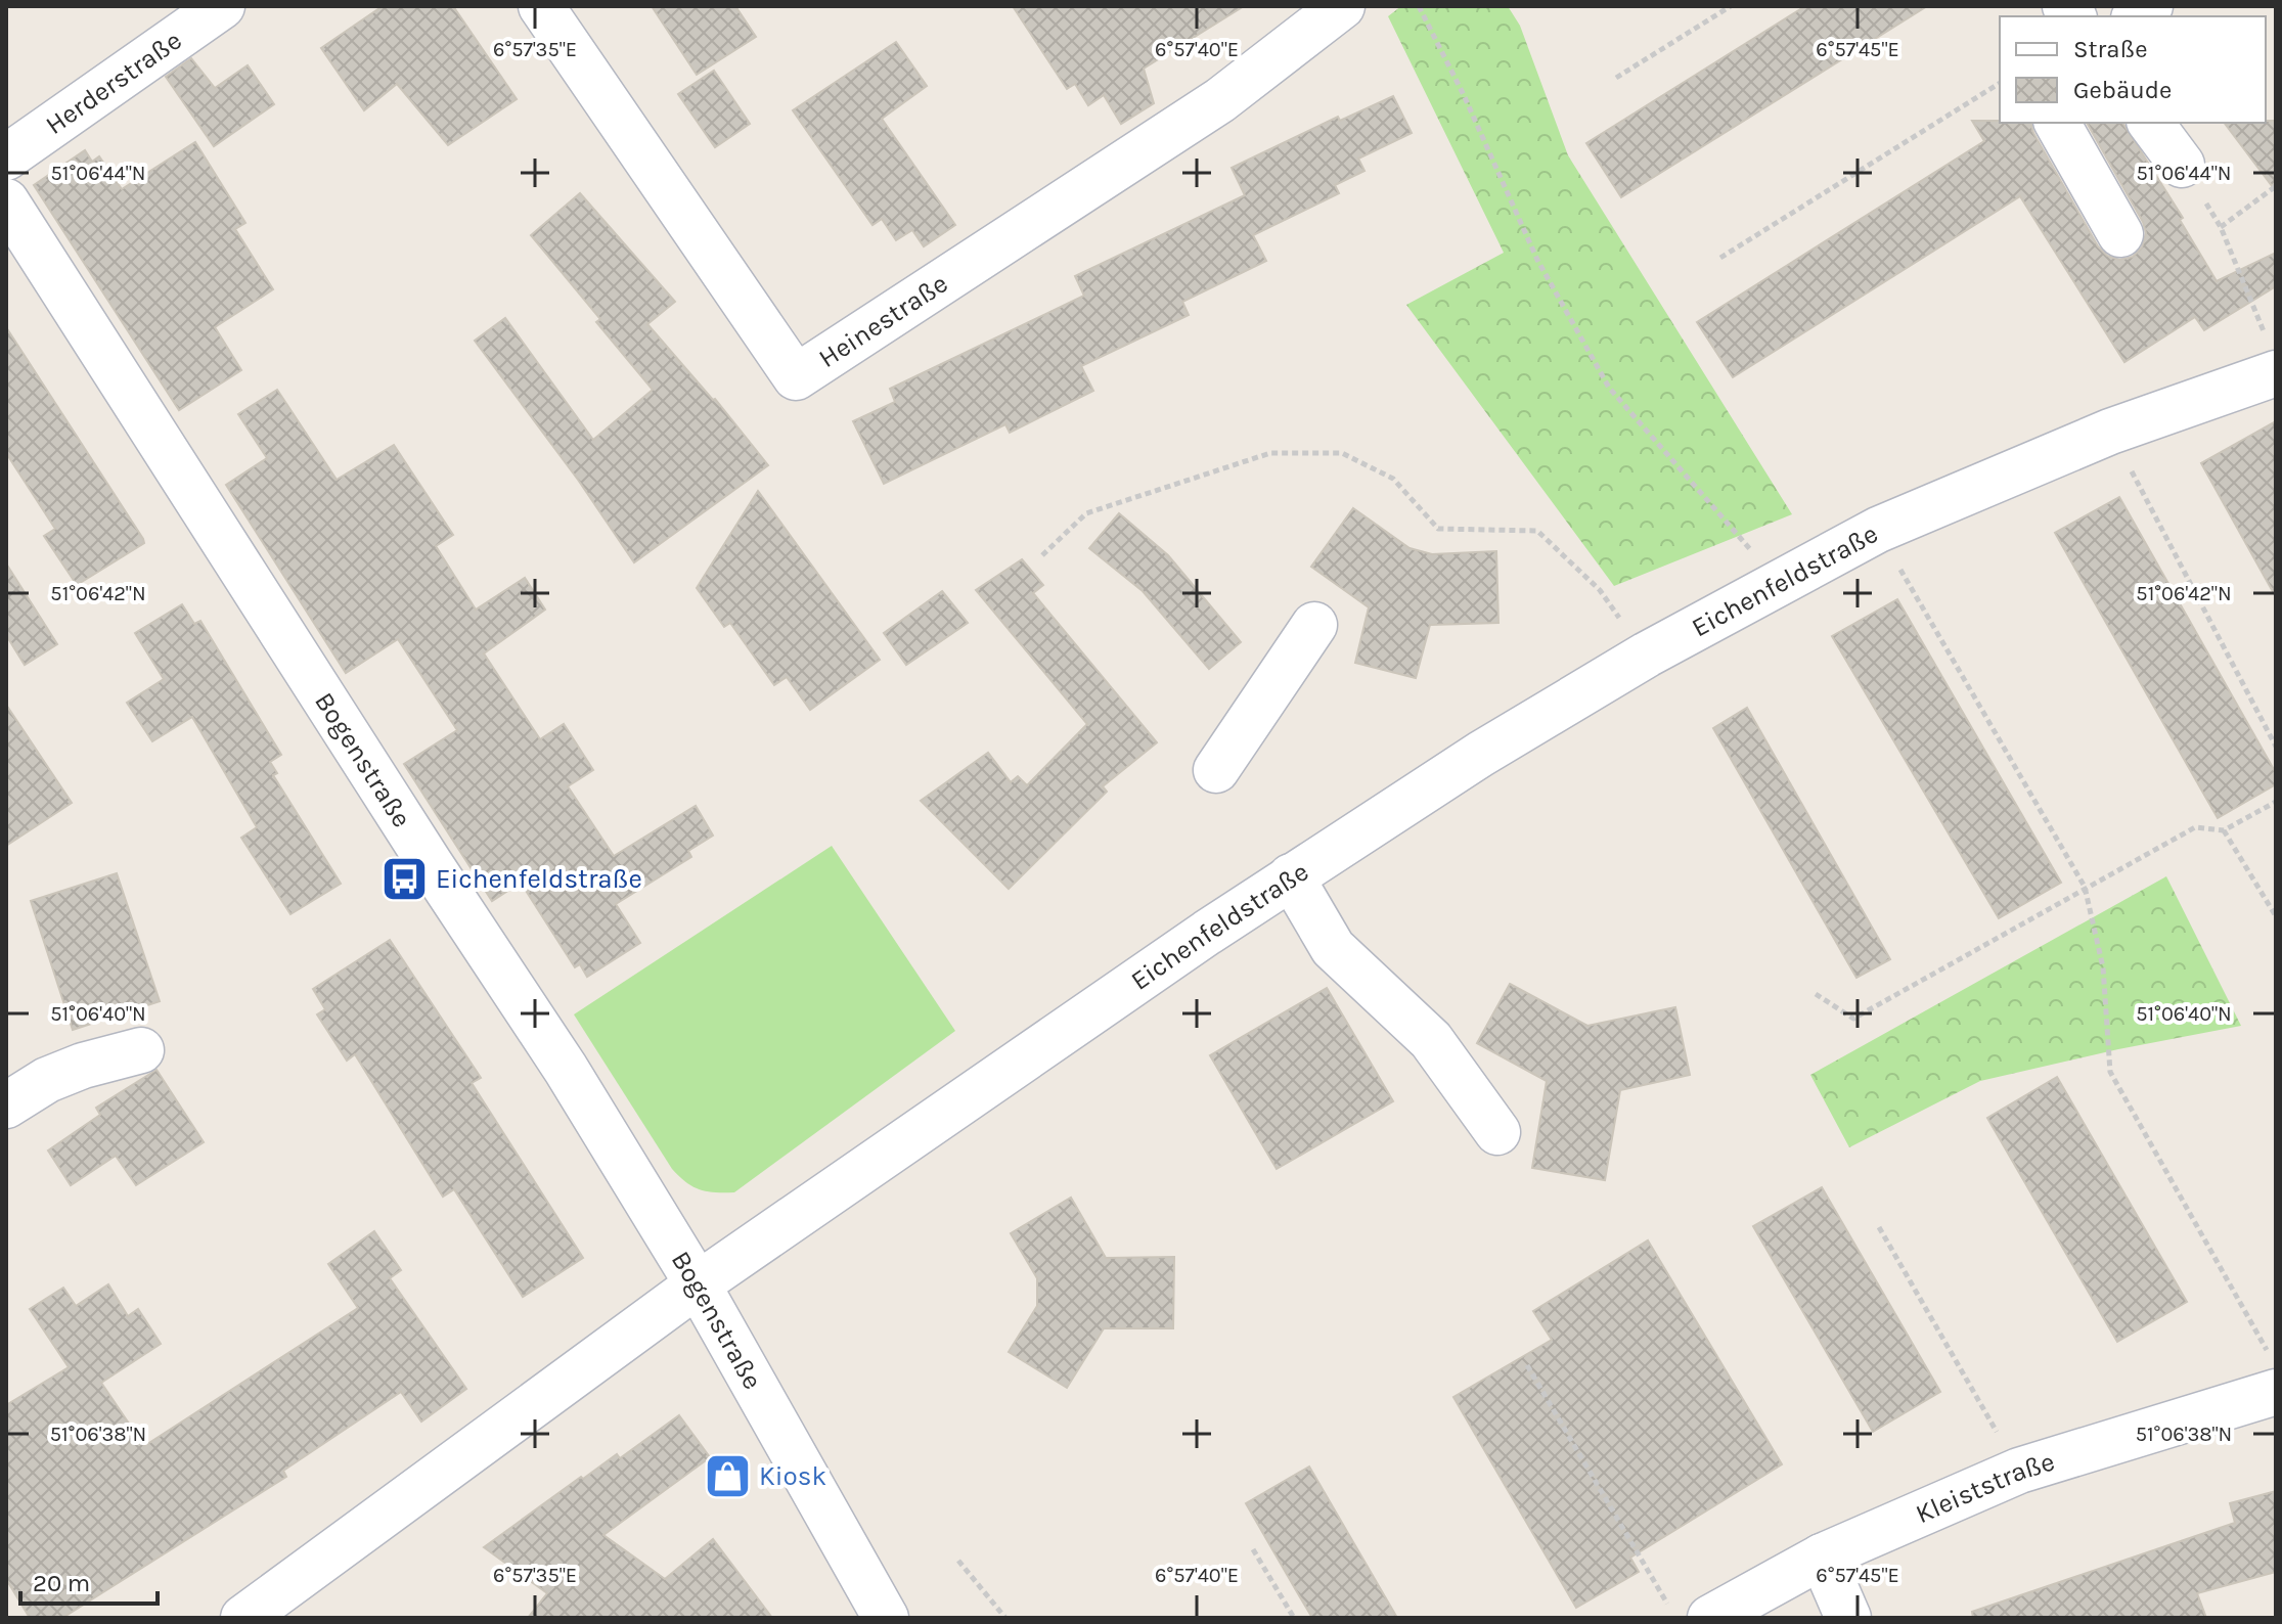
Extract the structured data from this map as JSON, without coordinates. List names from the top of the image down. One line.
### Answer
{"streets":{"street":["Herderstraße","Heinestraße","Eichenfeldstraße","Bogenstraße","Kleiststraße"]},"crossings":[["Eichenfeldstraße","Bogenstraße"]],"places":{"bus stop":["Eichenfeldstraße"],"shop":["Kiosk"]},"legend":["Straße","Gebäude"],"scale_bar":"20 m","coordinates":["6°57'35\"E","6°57'40\"E","6°57'45\"E","51°06'44\"N","51°06'42\"N","51°06'40\"N","51°06'38\"N"]}
